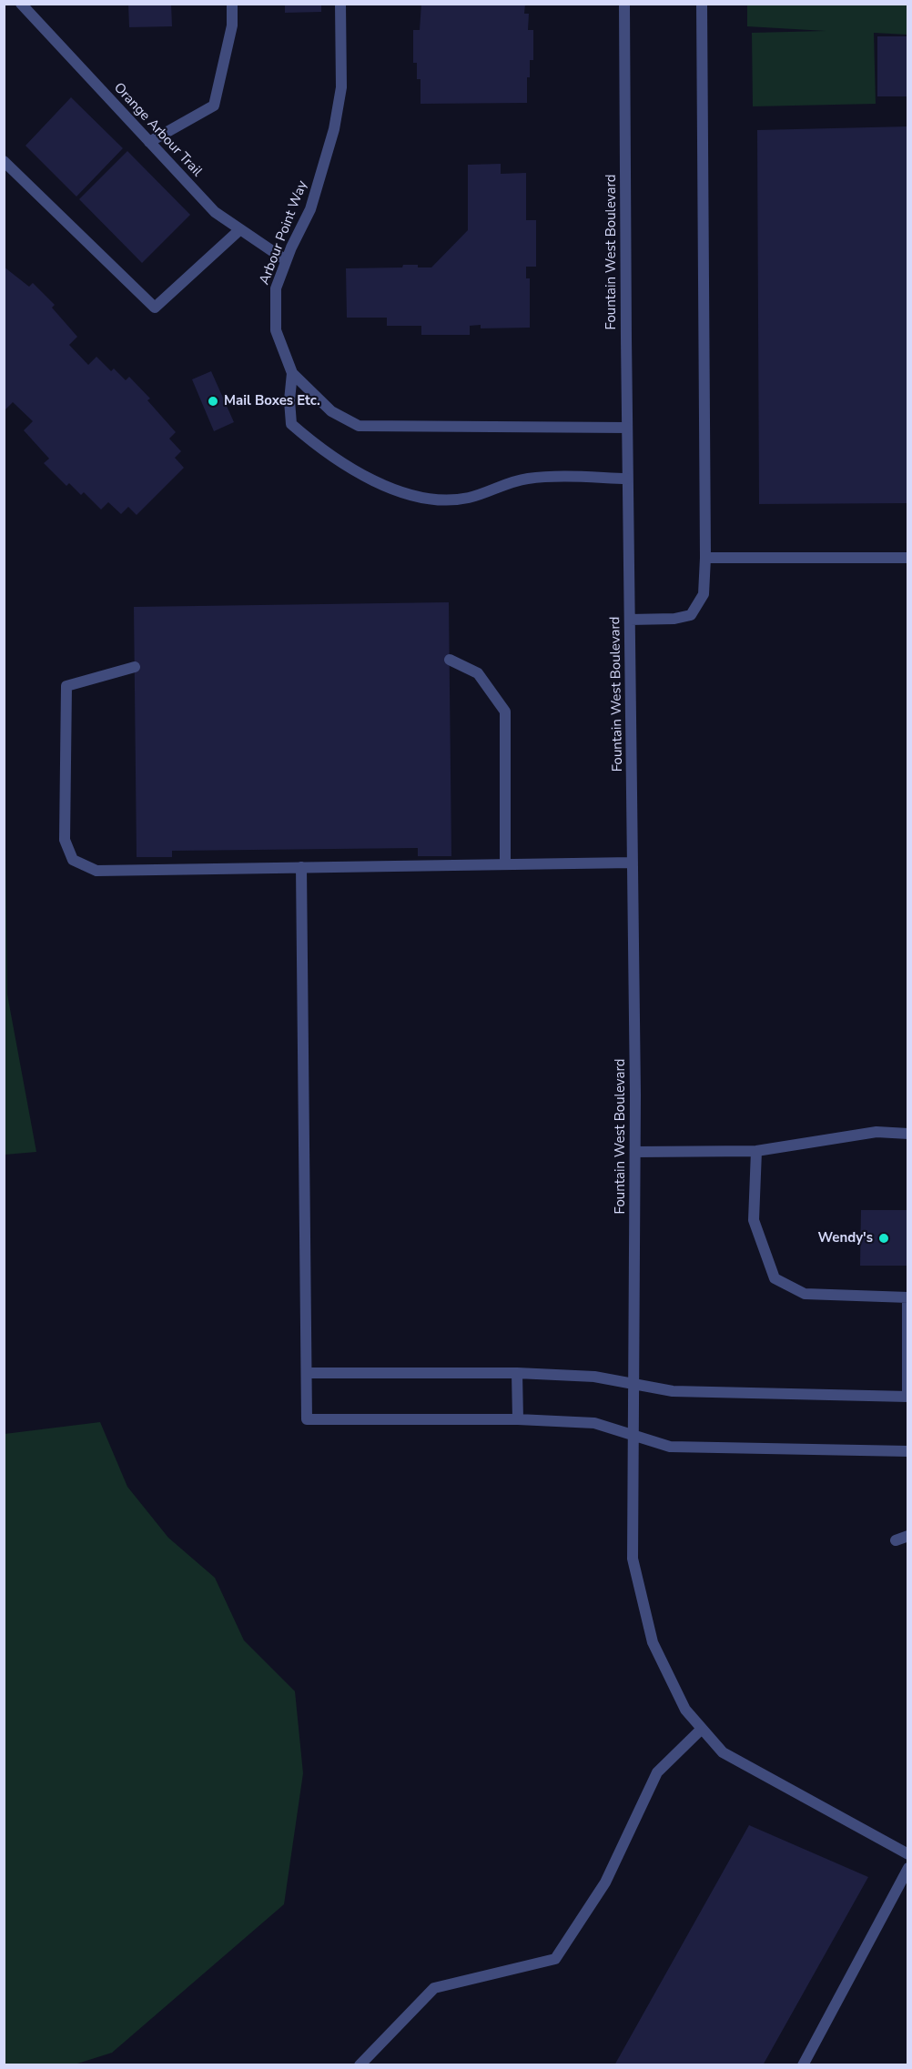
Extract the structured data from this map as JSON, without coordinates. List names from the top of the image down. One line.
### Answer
{"streets":{"street":["Orange Arbour Trail","Arbour Point Way","Fountain West Boulevard"]},"crossings":[["Orange Arbour Trail","Arbour Point Way"],["Arbour Point Way","Fountain West Boulevard"]],"places":["Mail Boxes Etc.","Wendy's"]}
